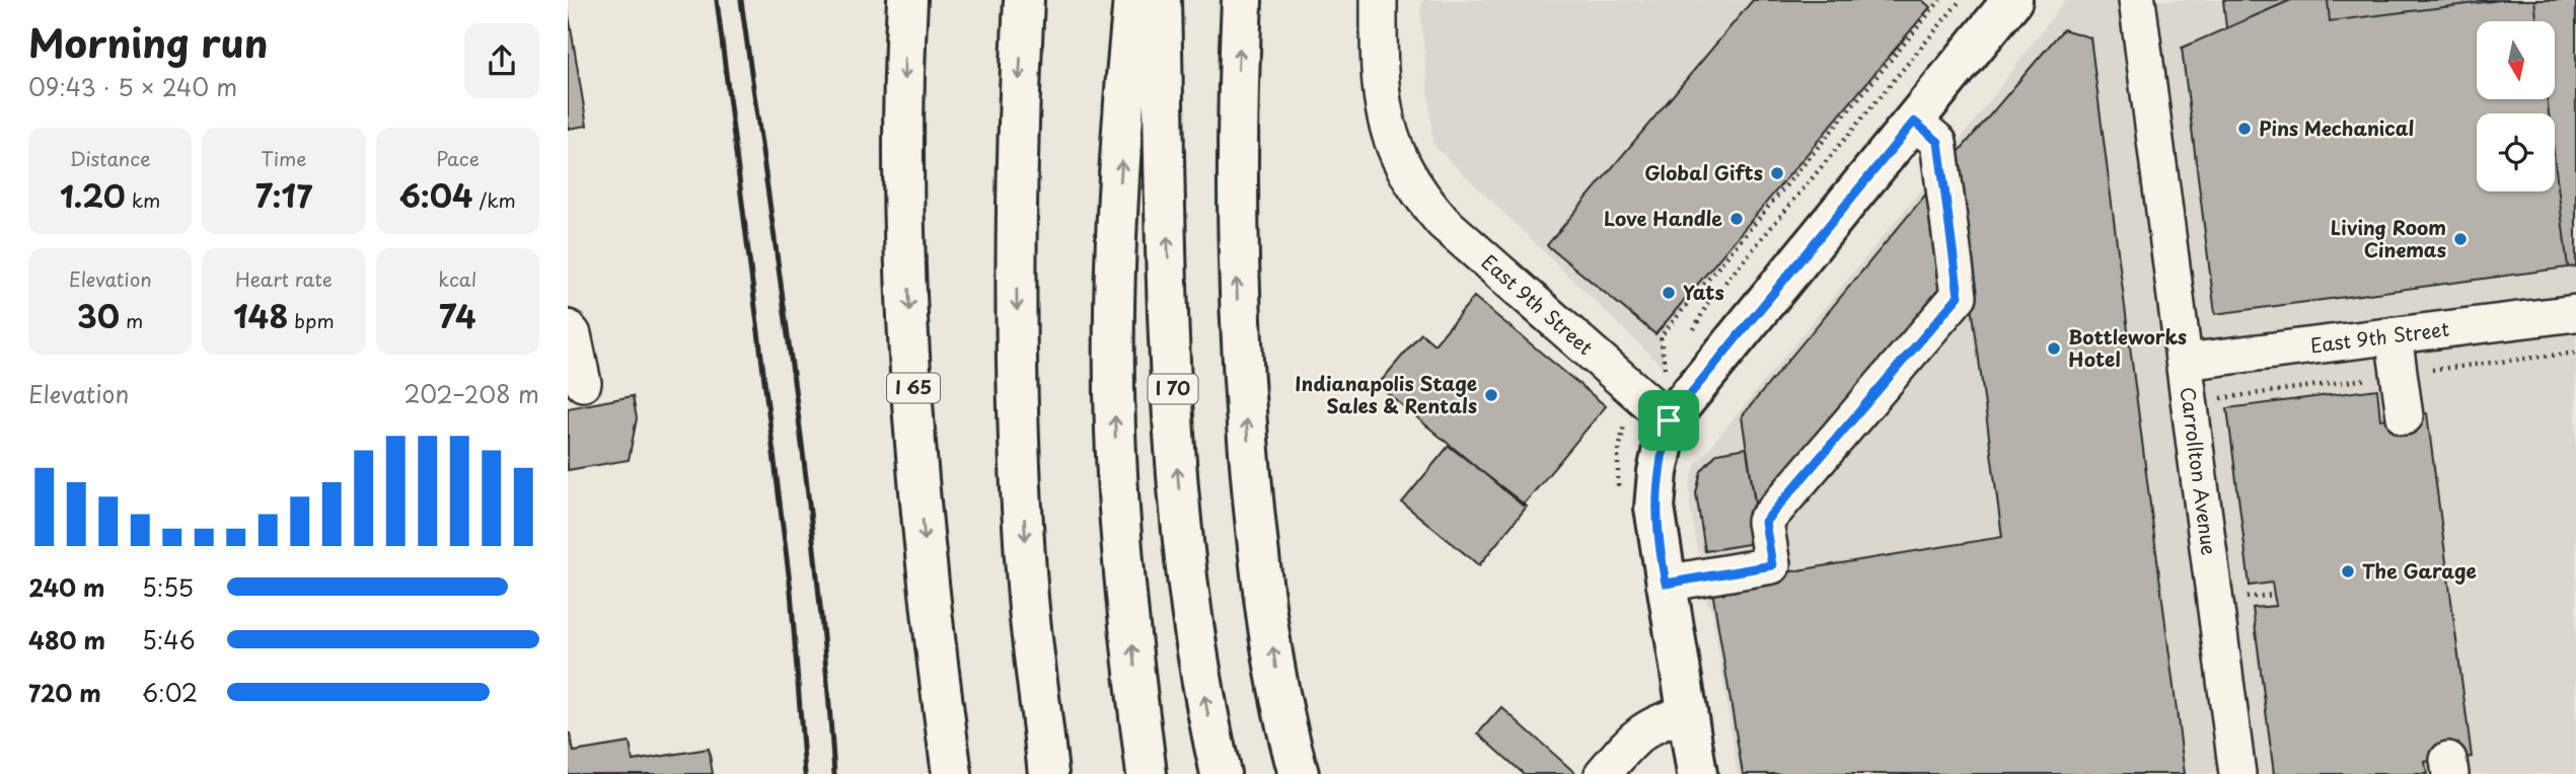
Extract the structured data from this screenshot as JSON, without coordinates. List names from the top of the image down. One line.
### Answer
{"streets":{"main road":["I 65","I 70"],"street":["East 9th Street","Carrollton Avenue"]},"crossings":[["East 9th Street","Carrollton Avenue"]],"places":["Pins Mechanical","Global Gifts","Love Handle","Living Room Cinemas","Yats","Bottleworks Hotel","Indianapolis Stage Sales & Rentals","The Garage"],"north":"bottom","page":{"heading":["Morning run","09:43 · 5 × 240 m"],"stats":[["Distance","1.20 km"],["Time","7:17"],["Pace","6:04 /km"],["Elevation","30 m"],["Heart rate","148 bpm"],["kcal","74"]],"chart":["Elevation","202–208 m"],"list":[{"name":"240 m","note":"5:55"},{"name":"480 m","note":"5:46"},{"name":"720 m","note":"6:02"}]}}
